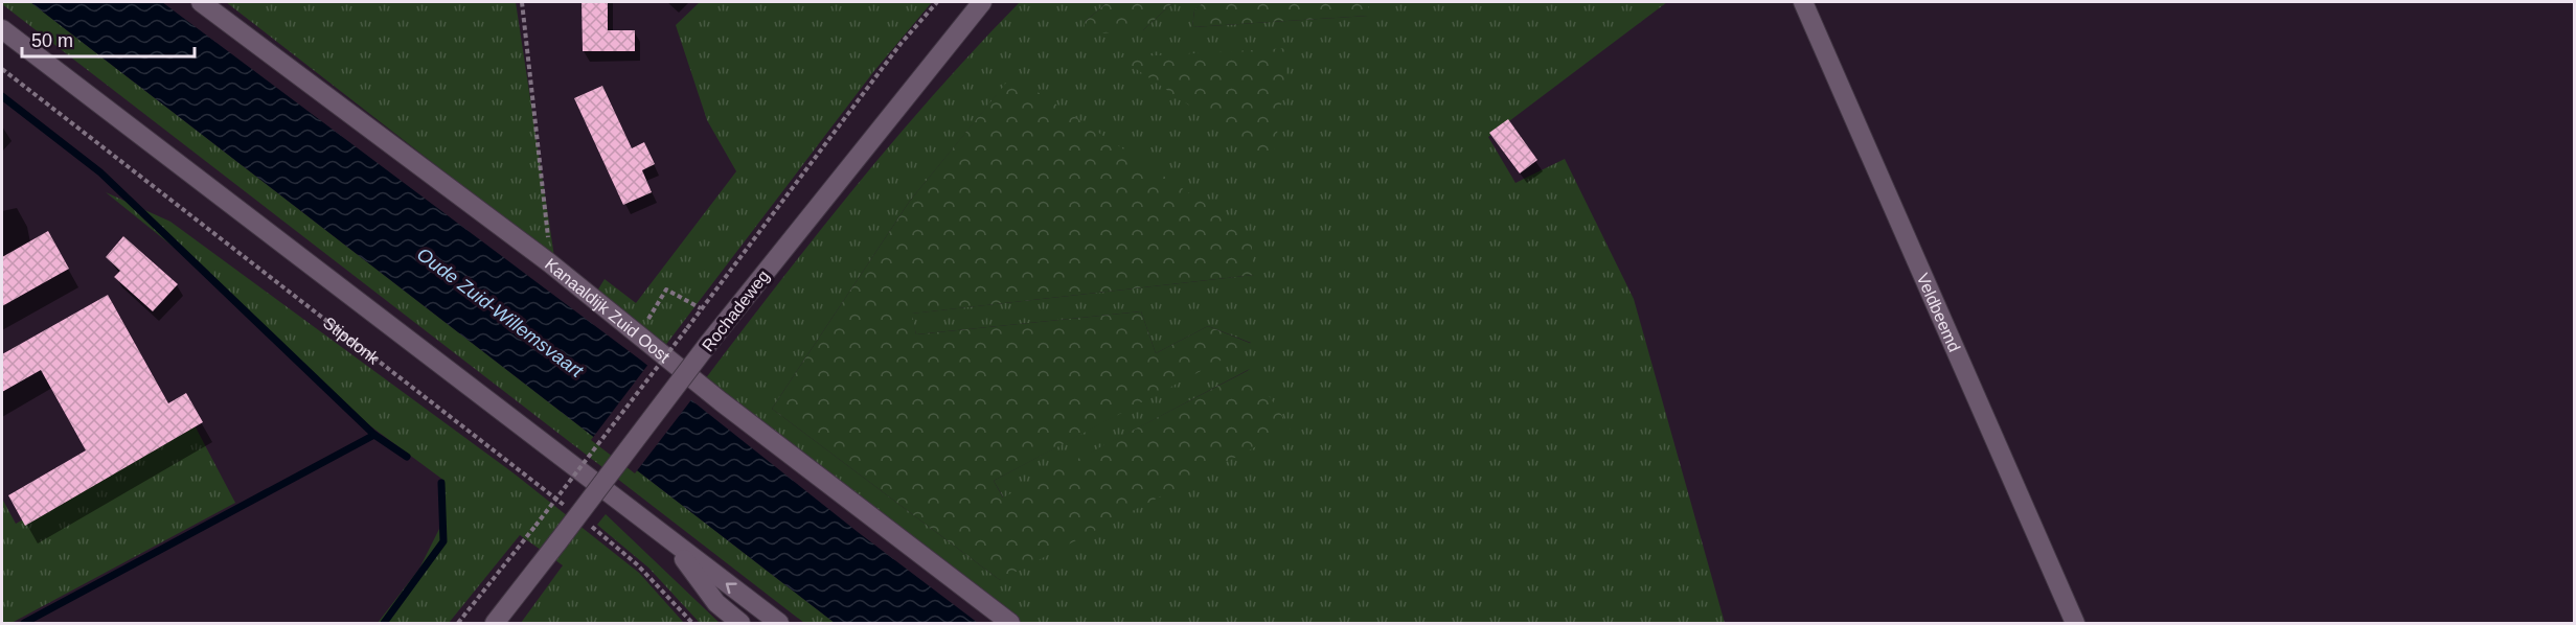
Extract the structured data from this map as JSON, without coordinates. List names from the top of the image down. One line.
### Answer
{"streets":{"main road":["Kanaaldijk Zuid Oost","Rochadeweg","Veldbeemd","Stipdonk"]},"water":["Oude Zuid-Willemsvaart"],"scale_bar":"50 m"}
